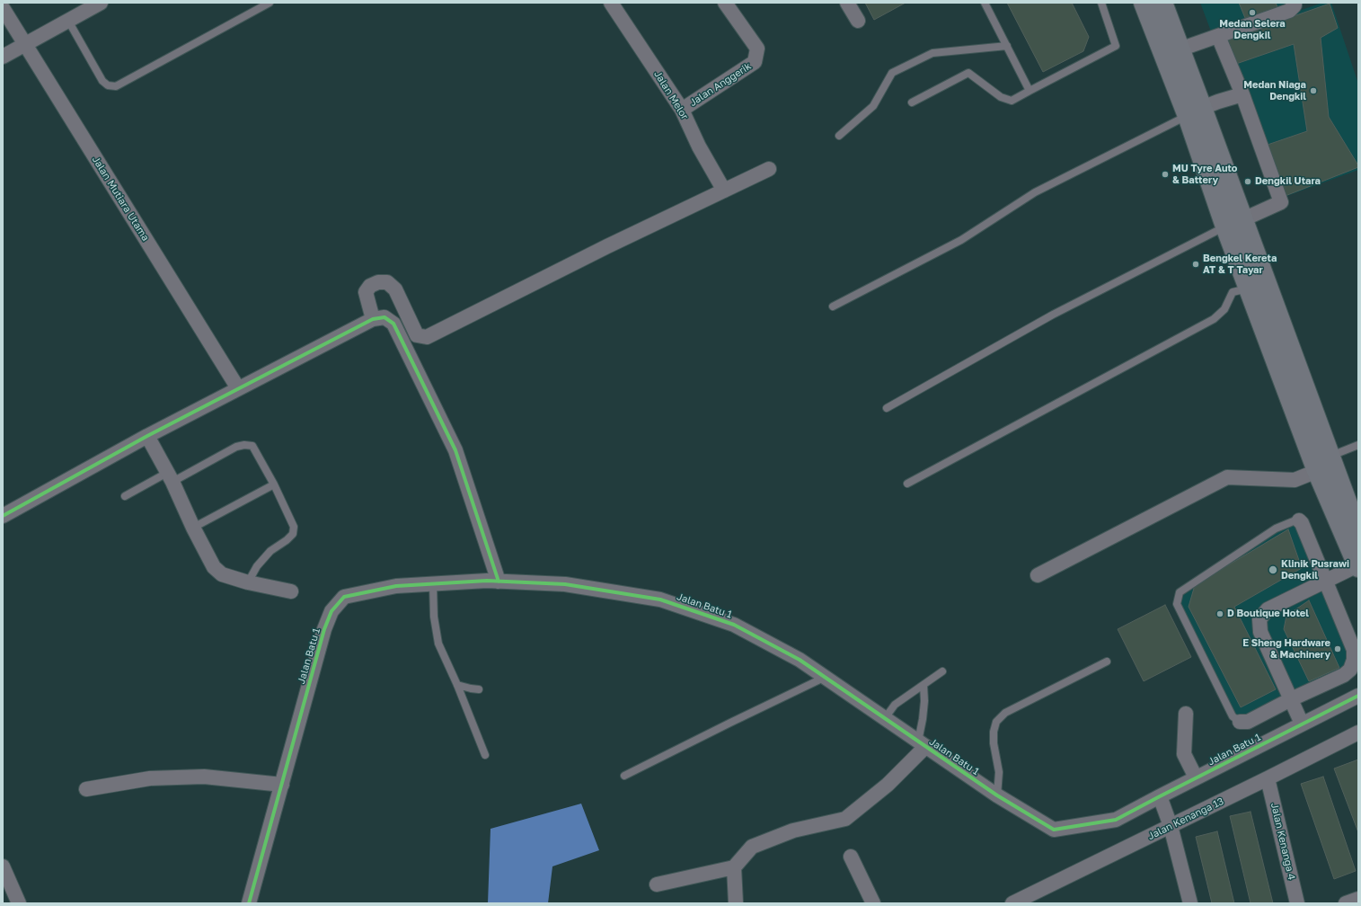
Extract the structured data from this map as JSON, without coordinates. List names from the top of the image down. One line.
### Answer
{"streets":{"street":["Jalan Anggerik","Jalan Melor","Jalan Mutiara Utama","Jalan Batu 1","Jalan Kenanga 13","Jalan Kenanga 4"]},"crossings":[["Jalan Anggerik","Jalan Melor"],["Jalan Kenanga 13","Jalan Kenanga 4"]],"places":["Medan Selera Dengkil","Medan Niaga Dengkil","MU Tyre Auto & Battery","Dengkil Utara","Bengkel Kereta AT & T Tayar","Klinik Pusrawi Dengkil","D Boutique Hotel","E Sheng Hardware & Machinery"]}
